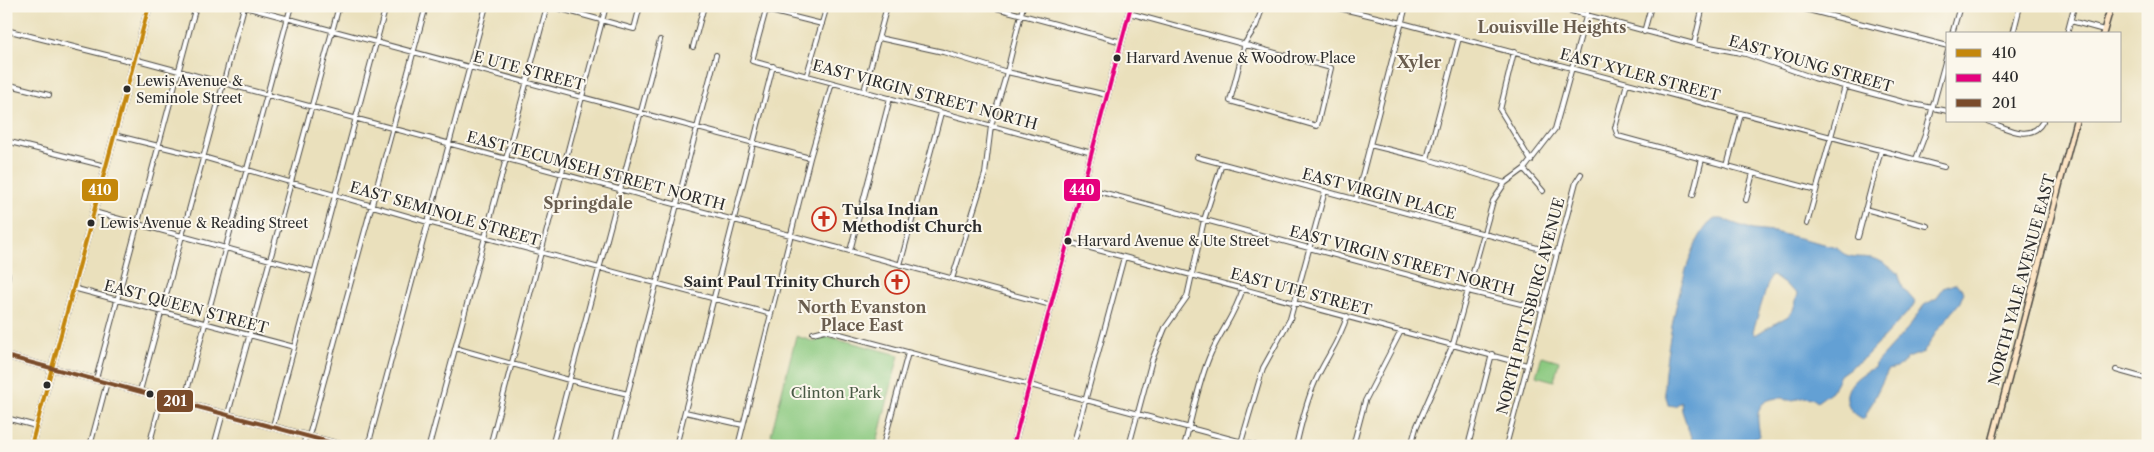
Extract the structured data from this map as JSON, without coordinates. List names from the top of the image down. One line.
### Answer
{"streets":{"main road":["NORTH YALE AVENUE EAST"],"street":["EAST YOUNG STREET","E UTE STREET","EAST XYLER STREET","EAST VIRGIN STREET NORTH","EAST TECUMSEH STREET NORTH","EAST VIRGIN PLACE","EAST SEMINOLE STREET","EAST UTE STREET","NORTH PITTSBURG AVENUE","EAST QUEEN STREET"]},"crossings":[["EAST VIRGIN STREET NORTH","NORTH PITTSBURG AVENUE"],["EAST VIRGIN PLACE","NORTH PITTSBURG AVENUE"],["EAST UTE STREET","NORTH PITTSBURG AVENUE"]],"districts":["Louisville Heights","Xyler","Springdale","North Evanston Place East"],"parks":["Clinton Park"],"places":{"other":["Harvard Avenue & Woodrow Place","Lewis Avenue & Seminole Street","Lewis Avenue & Reading Street","Harvard Avenue & Ute Street"],"church":["Tulsa Indian Methodist Church","Saint Paul Trinity Church"]},"lines":["transit line 410","transit line 440","transit line 201"],"legend":["410","440","201"]}
